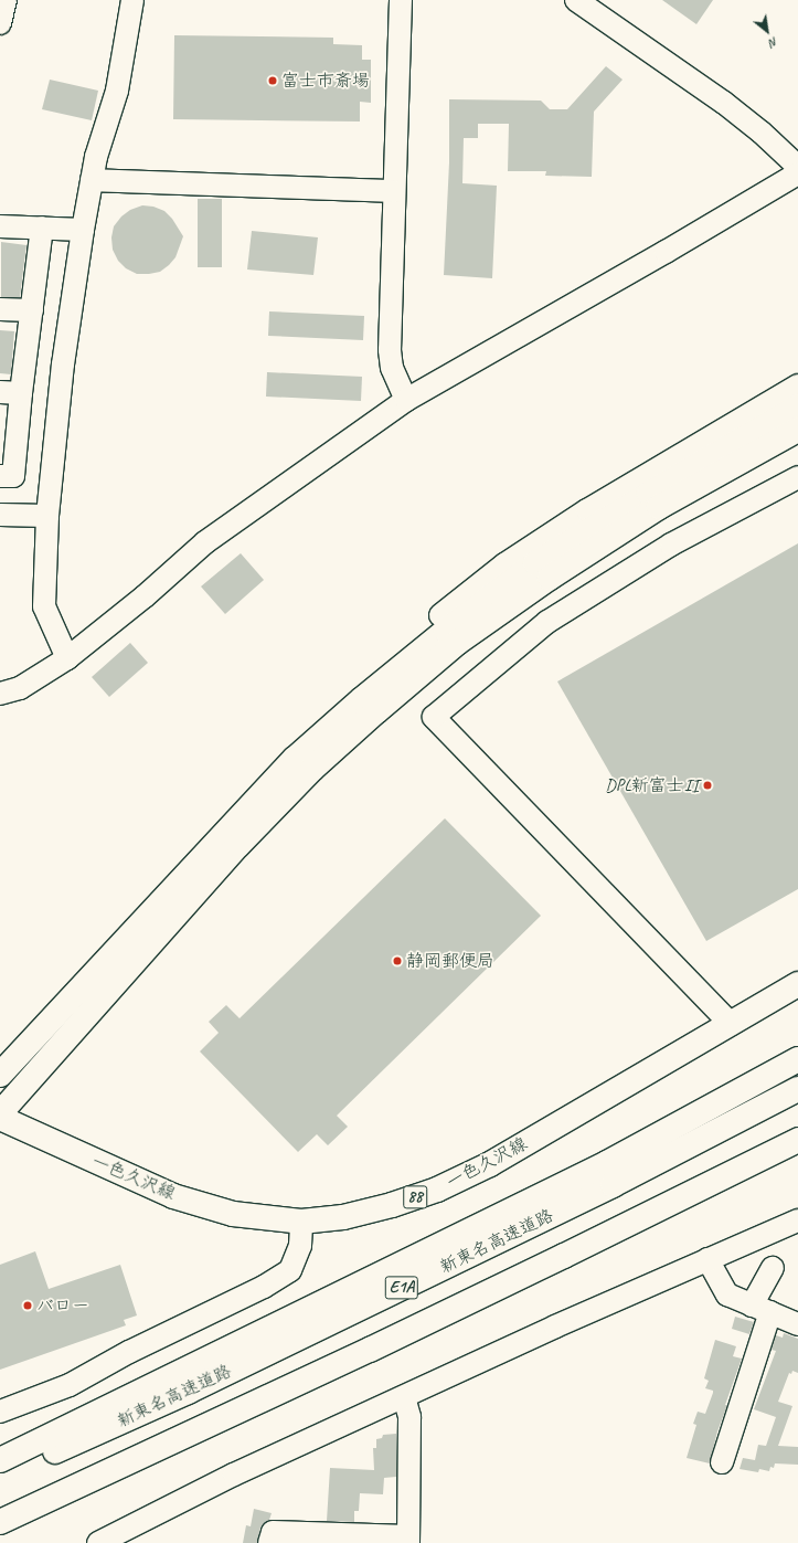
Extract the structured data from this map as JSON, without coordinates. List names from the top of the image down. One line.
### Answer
{"streets":{"main road":["一色久沢線","88","新東名高速道路","E1A"]},"places":["富士市斎場","DPL新富士II","静岡郵便局","バロー"],"north":"bottom right"}
